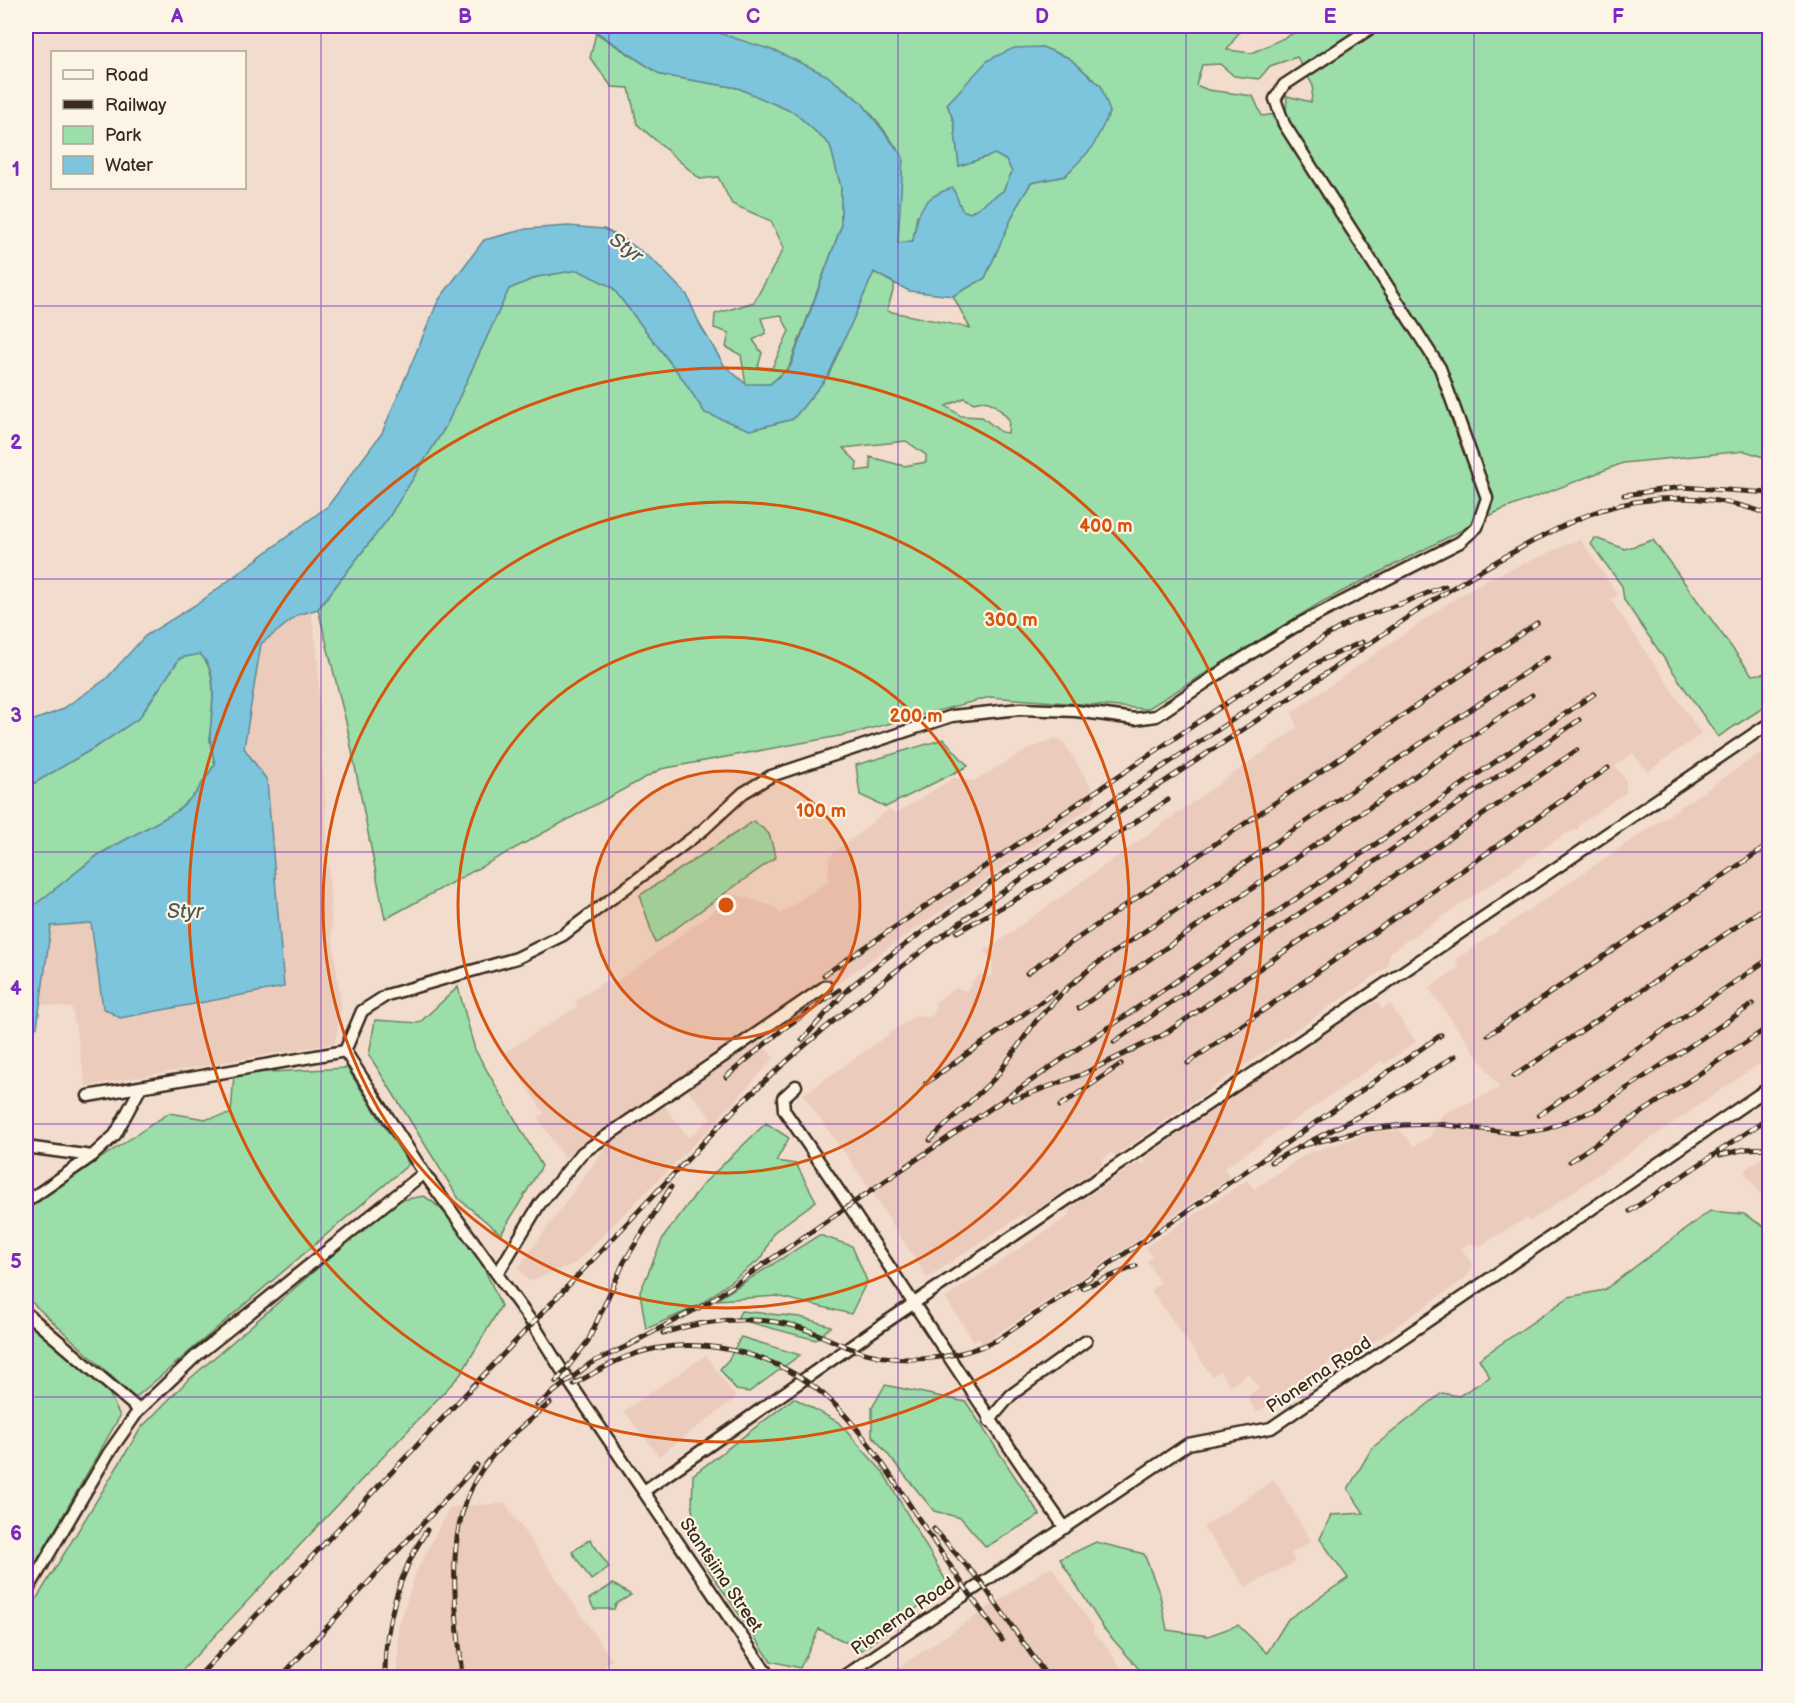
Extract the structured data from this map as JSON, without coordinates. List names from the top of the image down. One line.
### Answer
{"streets":{"street":["Pionerna Road","Stantsiina Street"]},"water":["Styr"],"legend":["Road","Railway","Park","Water"],"grid":{"columns":["A","B","C","D","E","F"],"rows":["1","2","3","4","5","6"]},"rings":["400 m","300 m","200 m","100 m"]}
